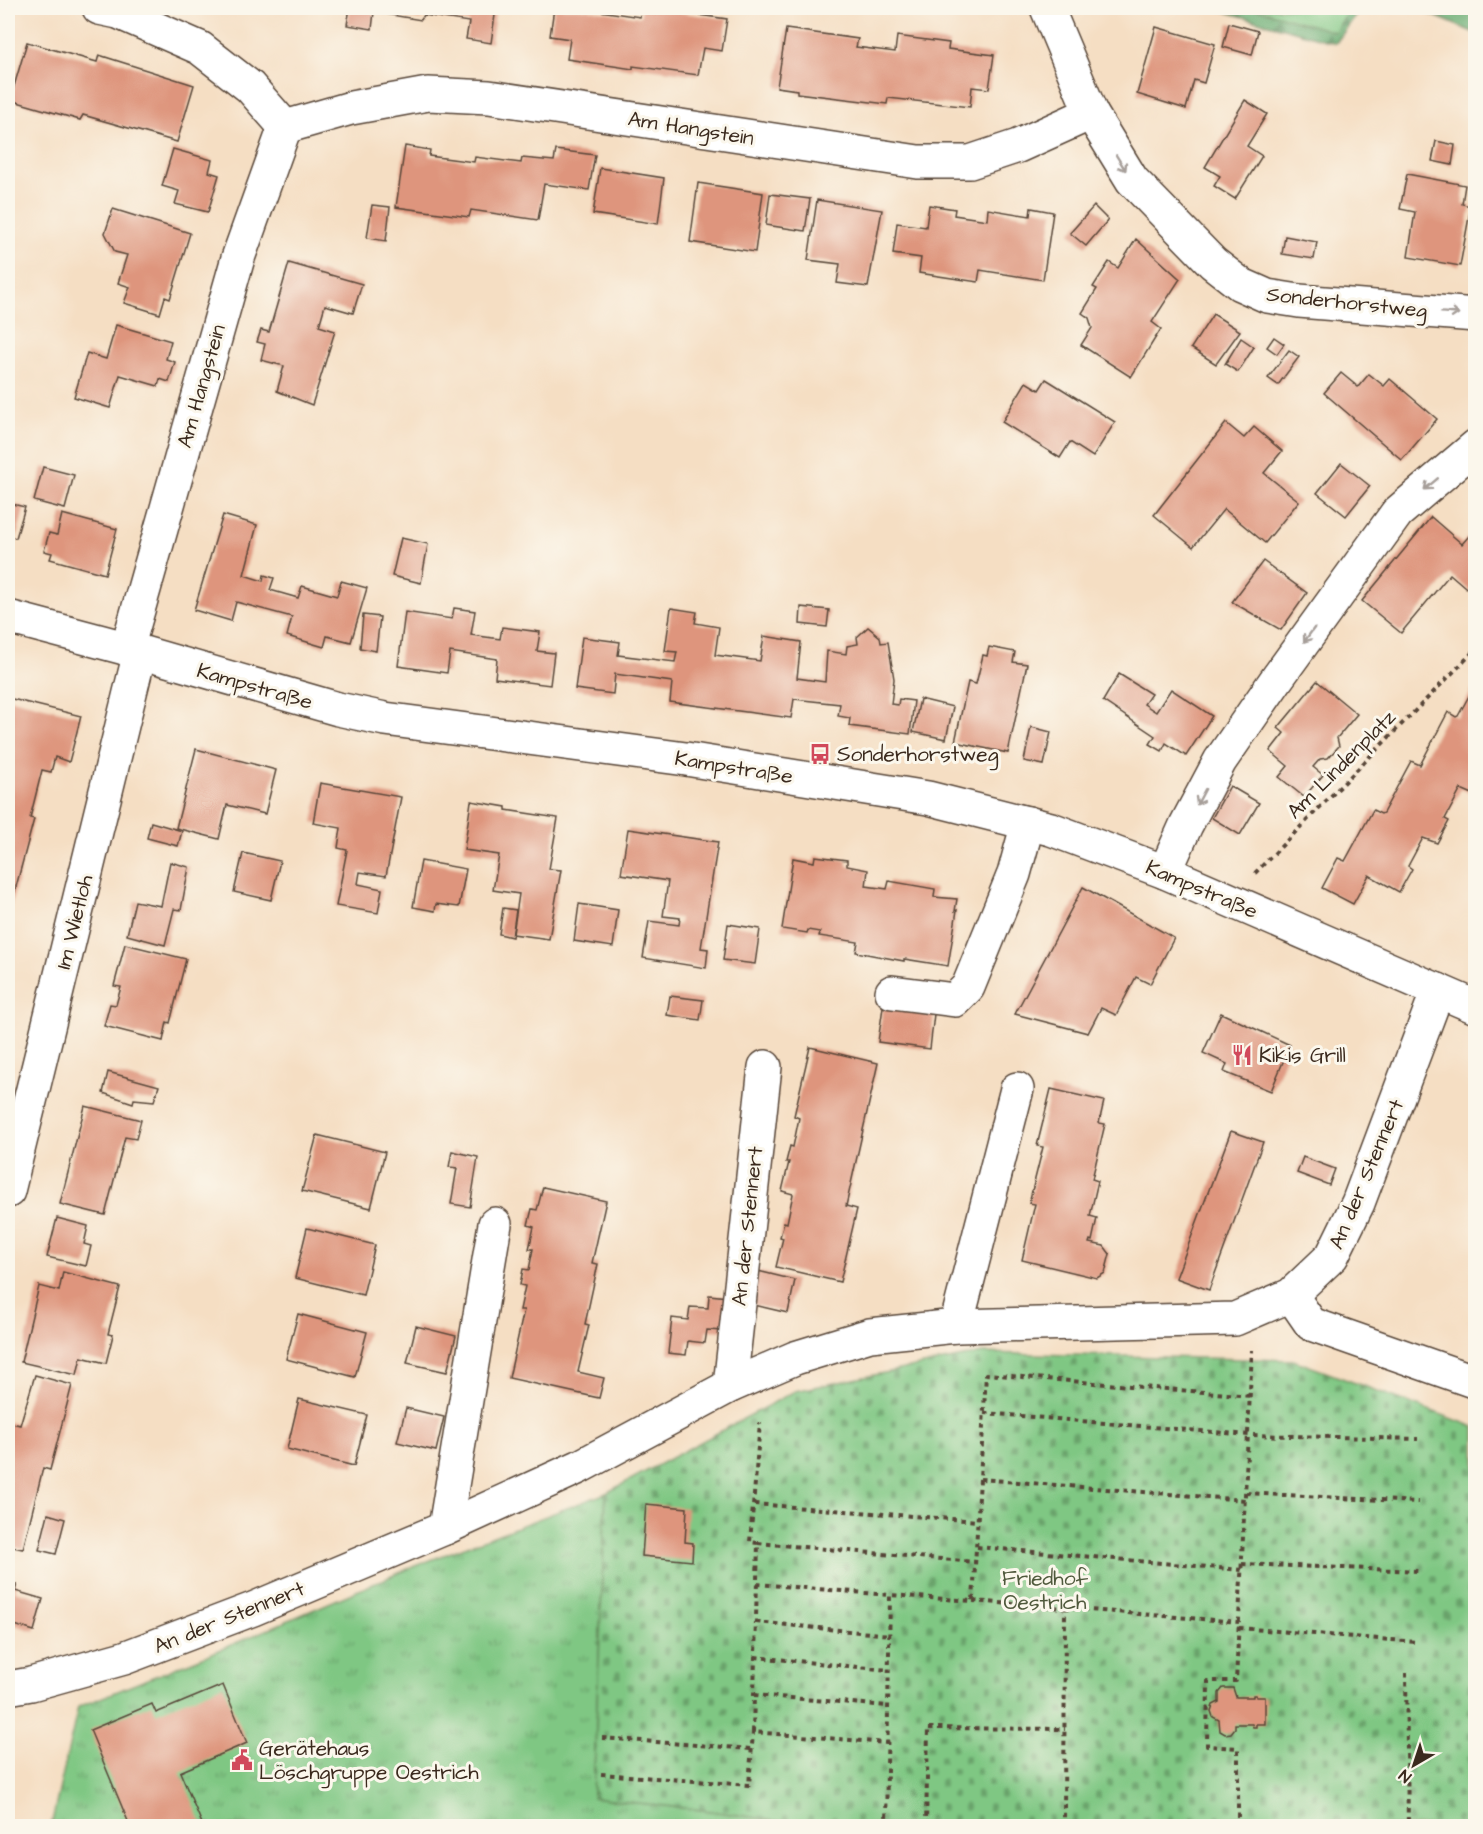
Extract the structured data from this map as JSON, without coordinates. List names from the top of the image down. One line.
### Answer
{"streets":{"street":["Am Hangstein","Sonderhorstweg","Kampstraße","Im Wietloh","An der Stennert"],"path":["Am Lindenplatz"]},"crossings":[["Am Hangstein","Sonderhorstweg"],["Am Hangstein","Kampstraße"],["Am Hangstein","Im Wietloh"],["Kampstraße","Am Lindenplatz"],["Kampstraße","Im Wietloh"],["Kampstraße","An der Stennert"]],"one_way":["Sonderhorstweg"],"parks":["Friedhof Oestrich"],"places":{"bus stop":["Sonderhorstweg"],"restaurant":["Kikis Grill"],"public building":["Gerätehaus Löschgruppe Oestrich"]},"north":"bottom left"}
